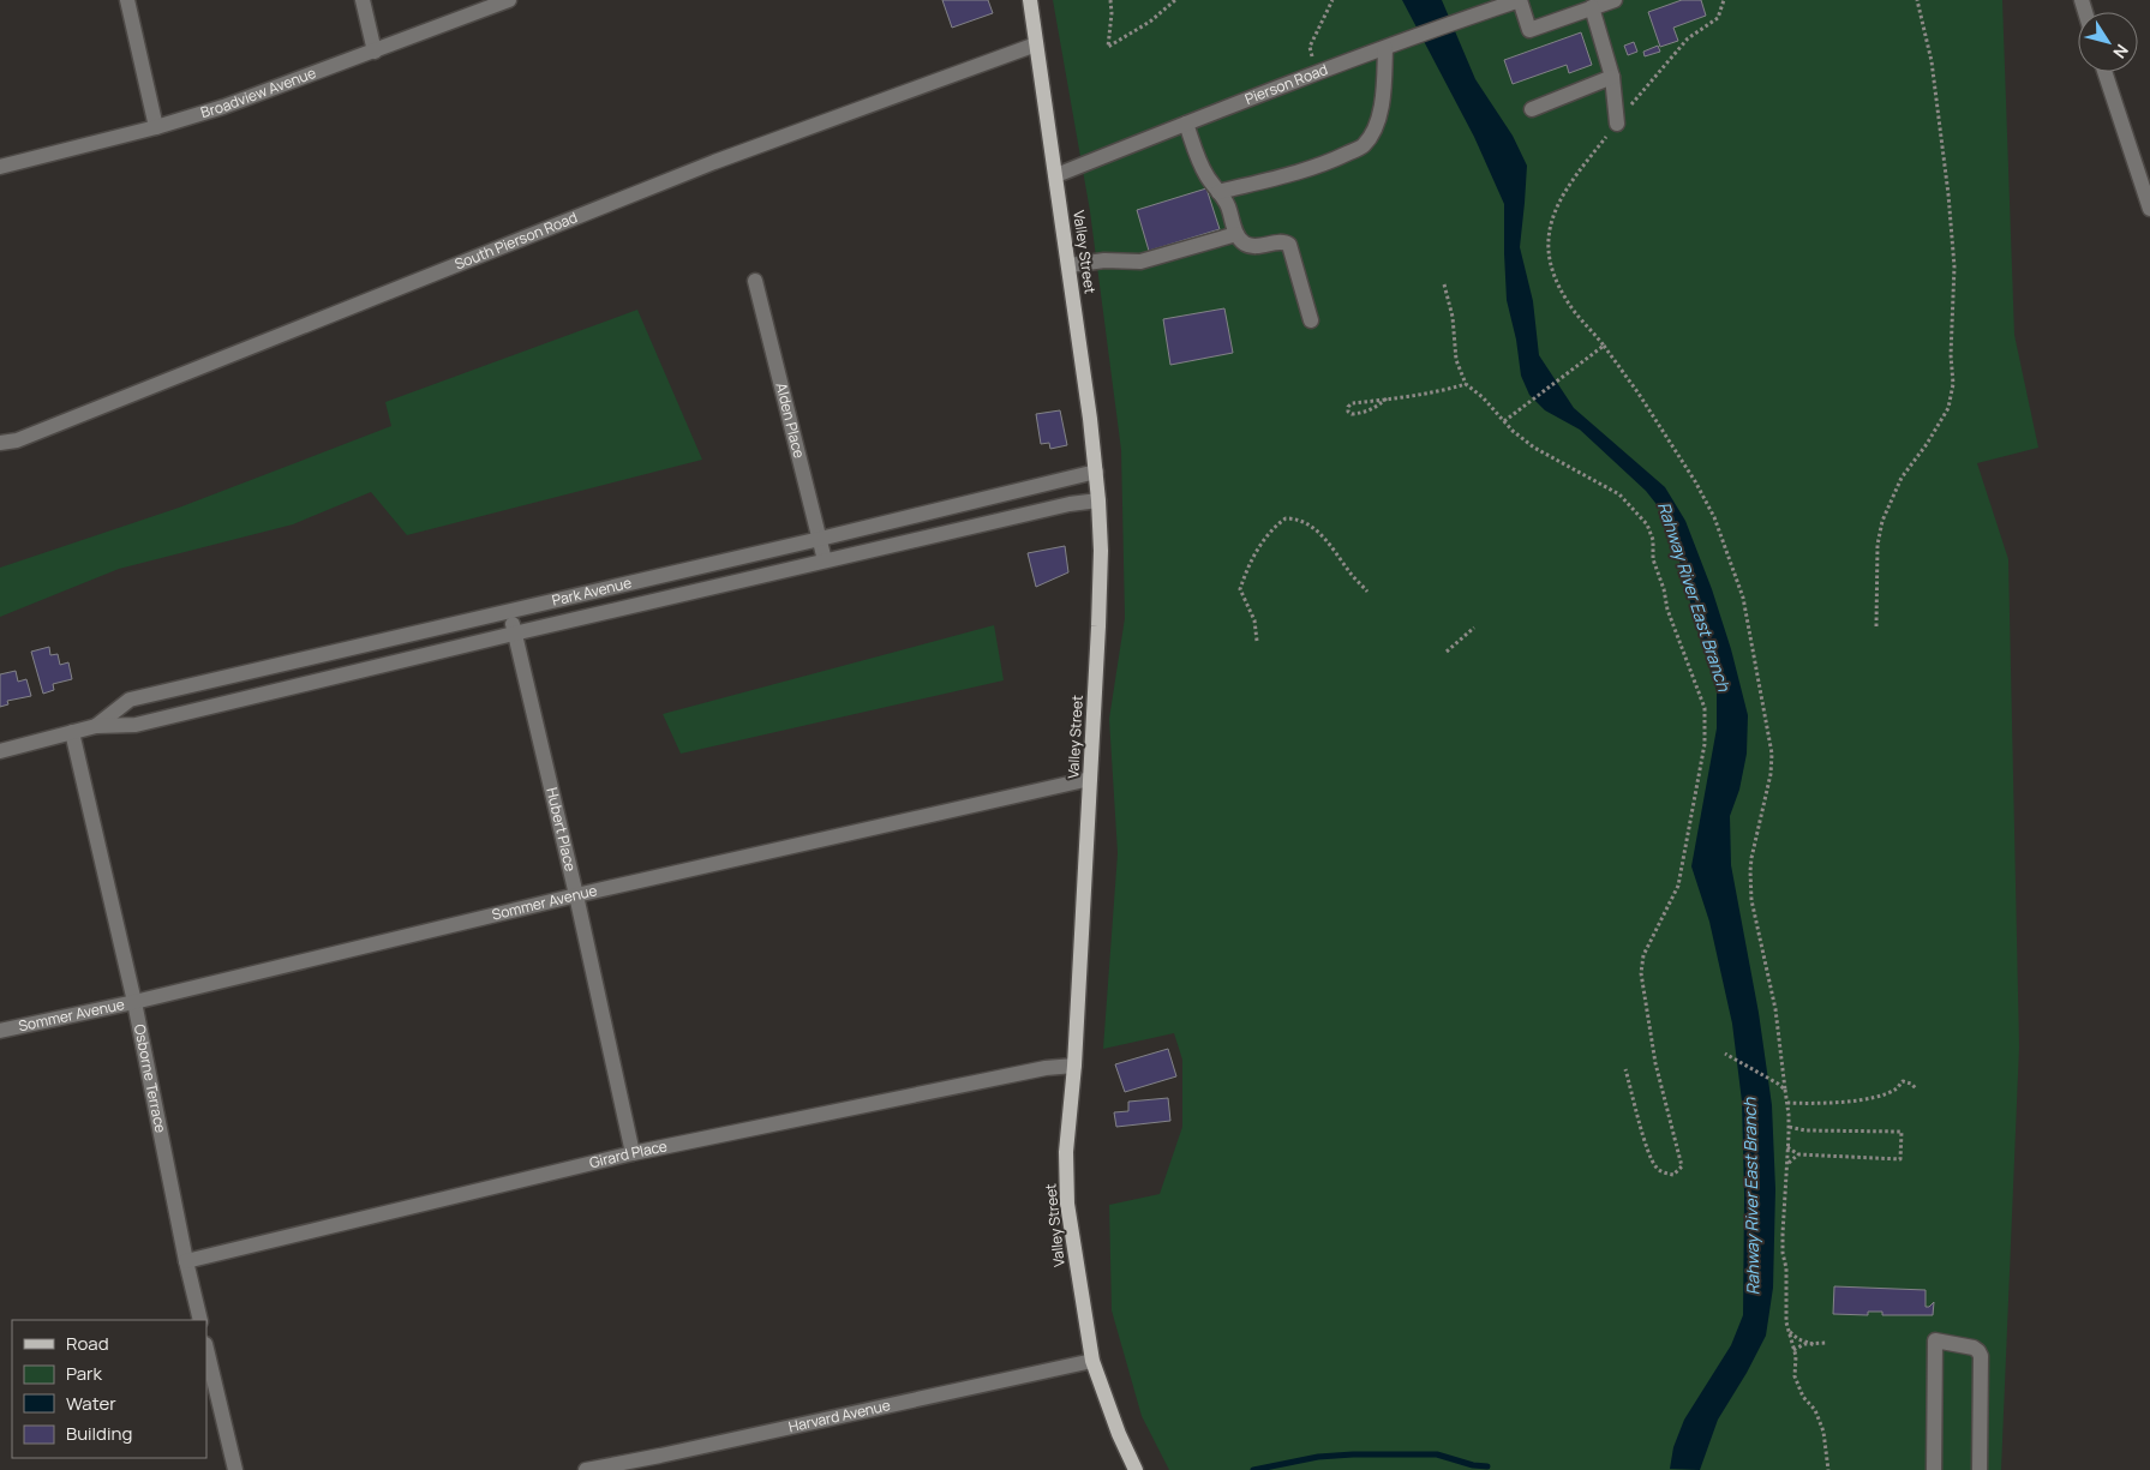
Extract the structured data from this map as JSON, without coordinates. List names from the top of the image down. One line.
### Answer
{"streets":{"main road":["Valley Street"],"street":["Pierson Road","Broadview Avenue","South Pierson Road","Alden Place","Park Avenue","Hubert Place","Sommer Avenue","Osborne Terrace","Girard Place","Harvard Avenue"]},"crossings":[["Pierson Road","Valley Street"],["South Pierson Road","Valley Street"],["Valley Street","Park Avenue"],["Valley Street","Sommer Avenue"],["Valley Street","Girard Place"],["Valley Street","Harvard Avenue"],["Alden Place","Park Avenue"],["Park Avenue","Hubert Place"],["Park Avenue","Osborne Terrace"],["Hubert Place","Sommer Avenue"],["Hubert Place","Girard Place"],["Sommer Avenue","Osborne Terrace"],["Osborne Terrace","Girard Place"]],"water":["Rahway River East Branch"],"legend":["Road","Park","Water","Building"],"north":"bottom right"}
